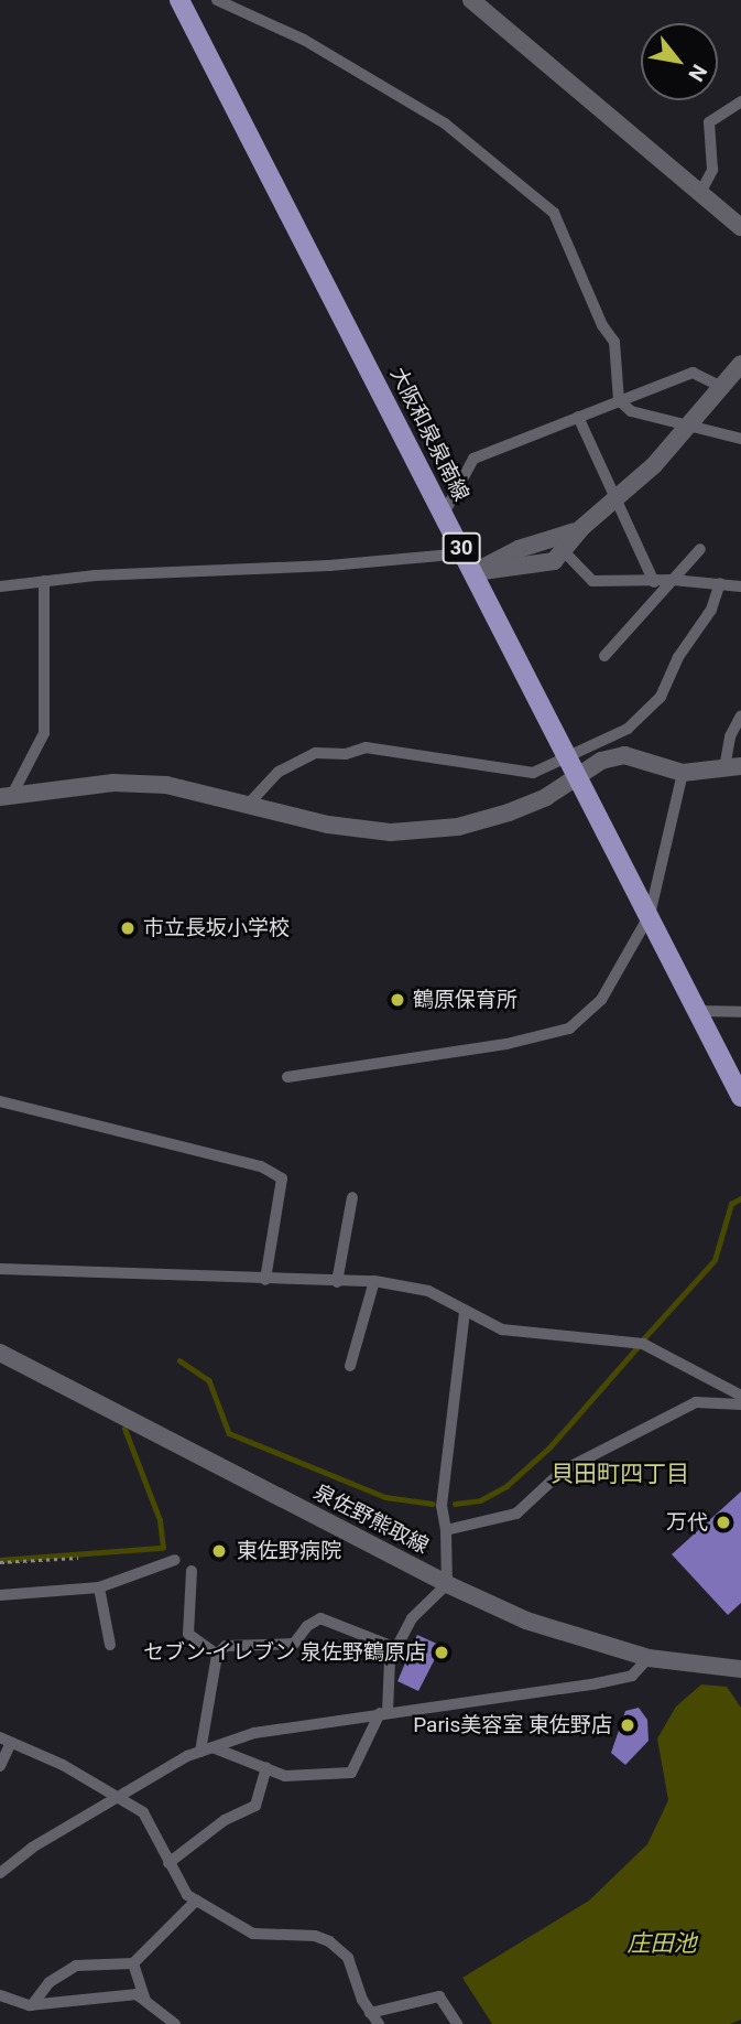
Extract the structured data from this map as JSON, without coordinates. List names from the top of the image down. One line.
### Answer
{"streets":{"main road":["大阪和泉泉南線","30"],"street":["泉佐野熊取線"]},"districts":["貝田町四丁目"],"water":["庄田池"],"places":["市立長坂小学校","鶴原保育所","万代","東佐野病院","セブン-イレブン 泉佐野鶴原店","Paris美容室 東佐野店"],"north":"bottom right"}
